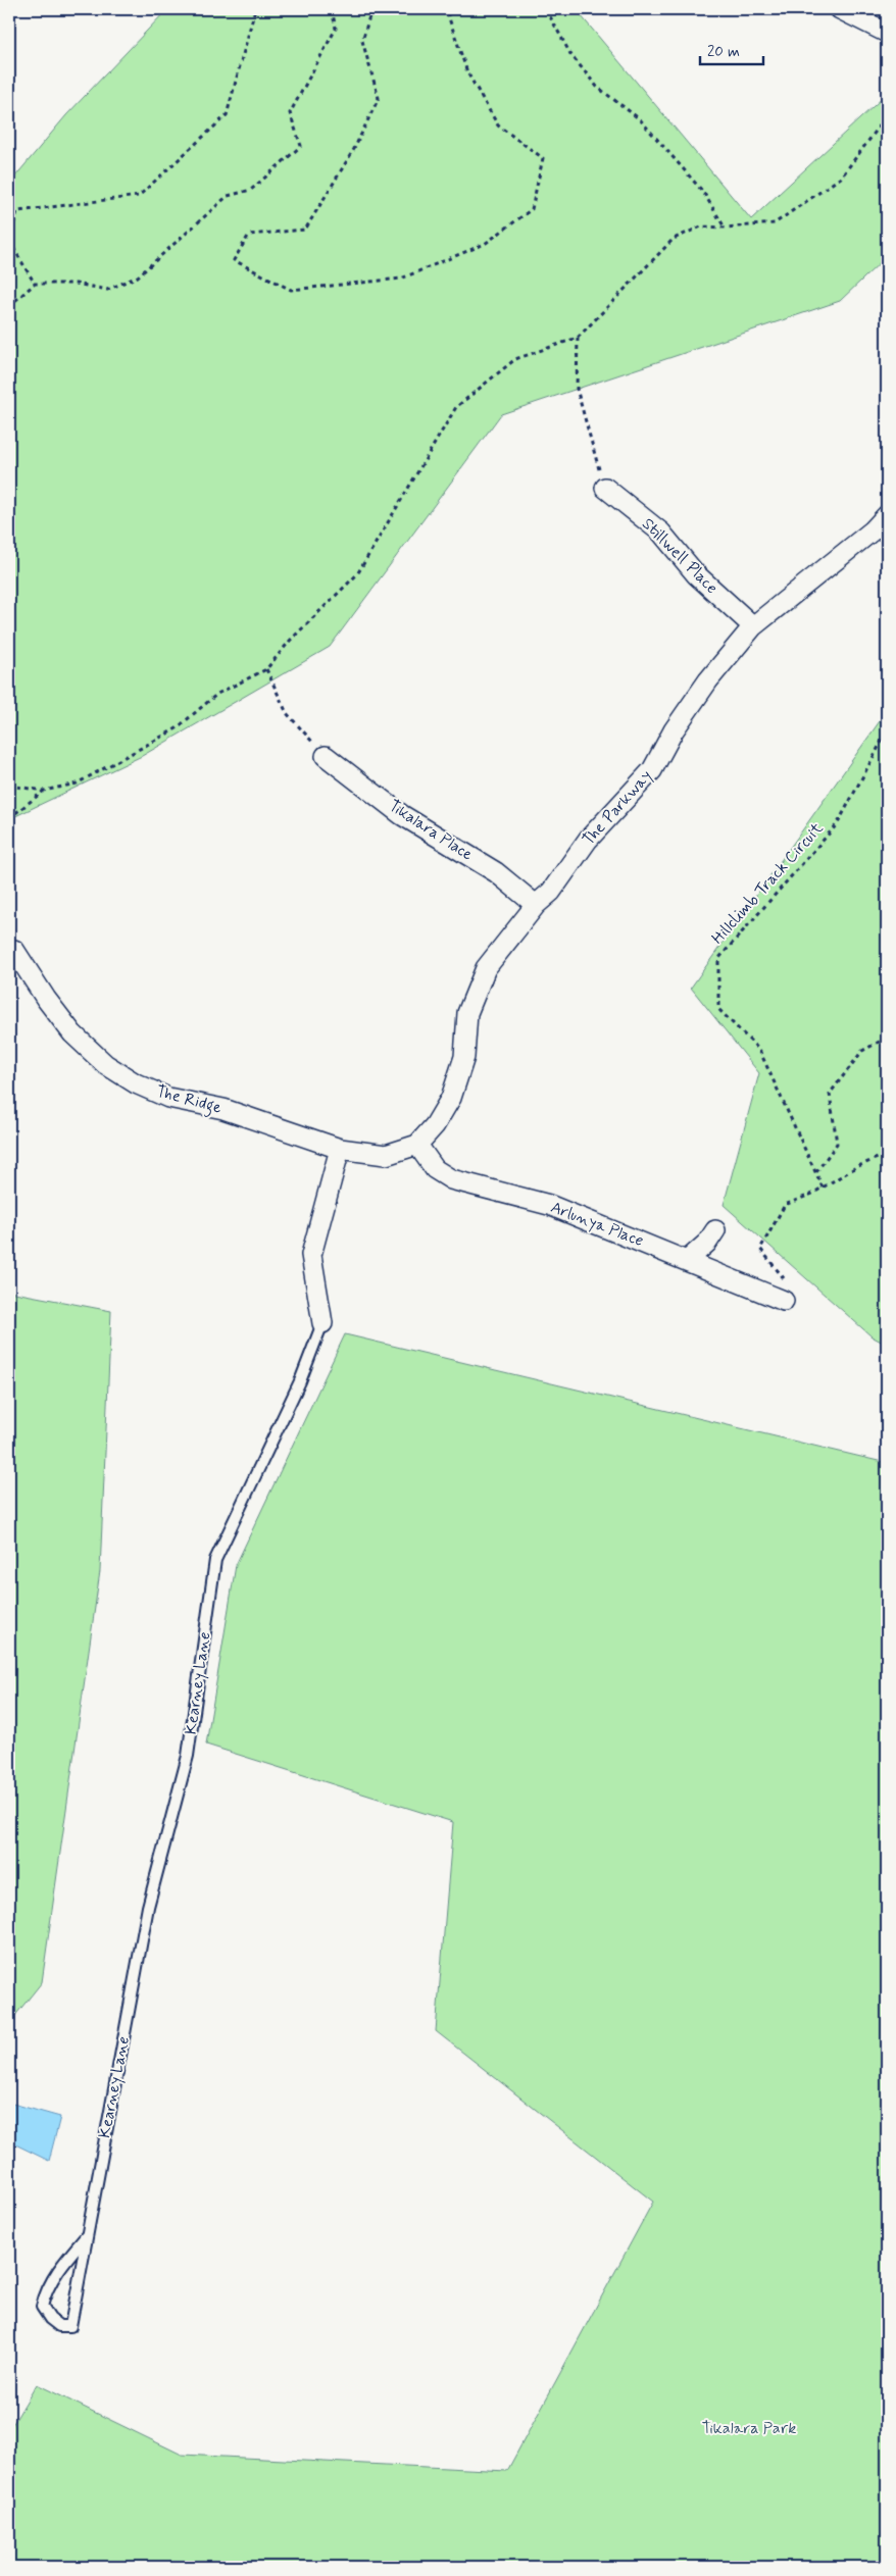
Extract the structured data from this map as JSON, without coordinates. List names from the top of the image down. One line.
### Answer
{"streets":{"street":["Stillwell Place","The Parkway","Tikalara Place","The Ridge","Arlunya Place","Kearney Lane"],"path":["Hillclimb Track Circuit"]},"crossings":[["Stillwell Place","The Parkway"],["The Parkway","Tikalara Place"],["The Parkway","The Ridge"],["The Parkway","Arlunya Place"],["The Ridge","Arlunya Place"],["The Ridge","Kearney Lane"]],"parks":["Tikalara Park"],"scale_bar":"20 m"}
